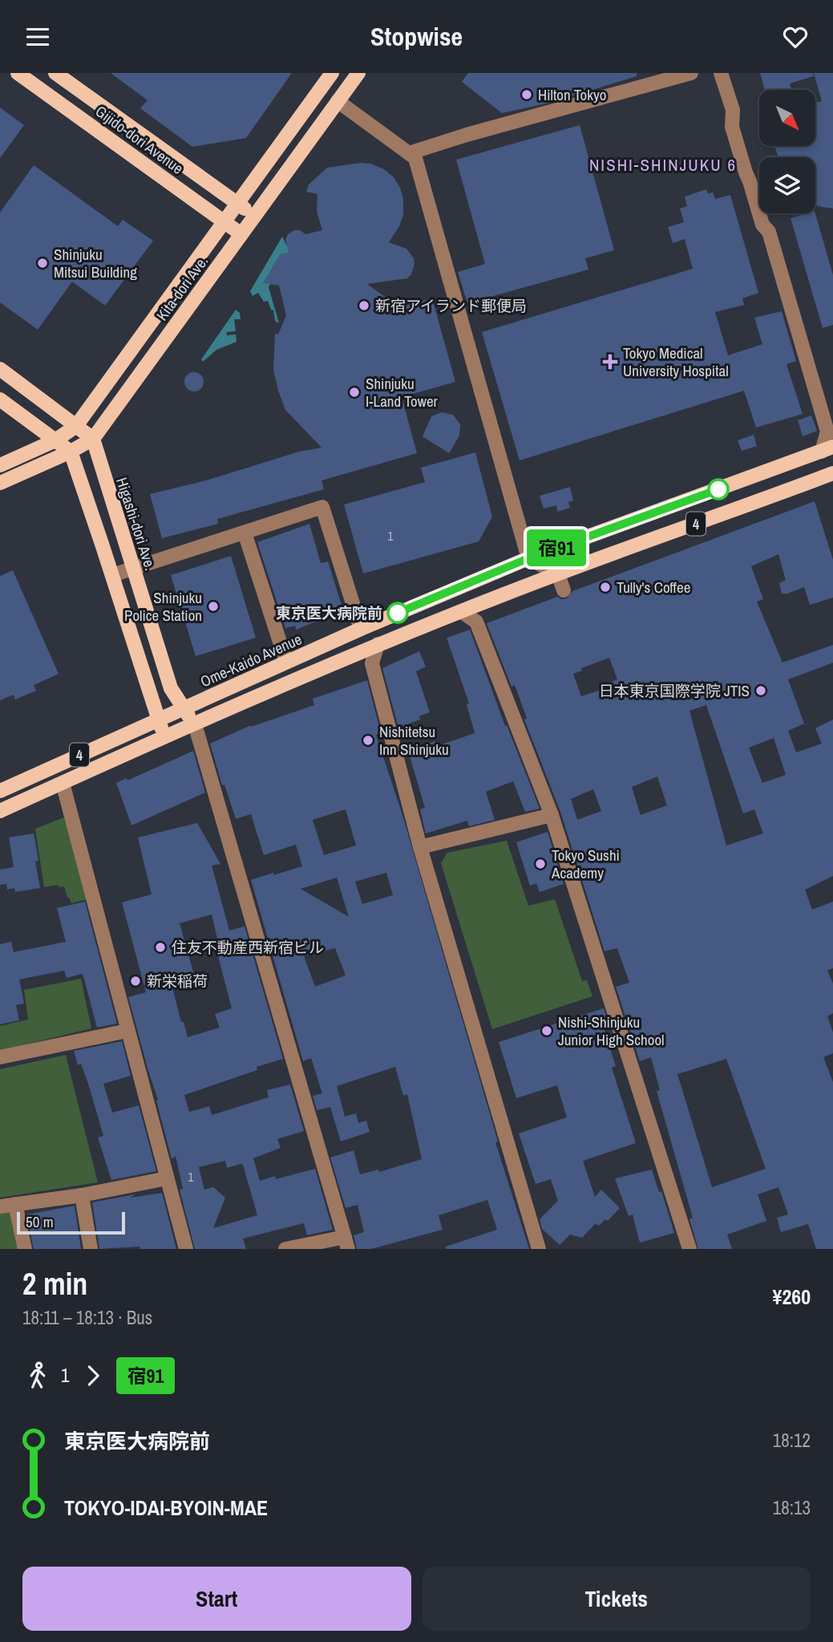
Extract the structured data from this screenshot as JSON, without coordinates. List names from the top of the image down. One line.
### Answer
{"streets":{"main road":["Gijido-dori Avenue","Kita-dori Ave.","Higashi-dori Ave.","4","Ome-Kaido Avenue"]},"crossings":[["Gijido-dori Avenue","Kita-dori Ave."],["Kita-dori Ave.","Higashi-dori Ave."],["Higashi-dori Ave.","4"],["Higashi-dori Ave.","Ome-Kaido Avenue"]],"districts":["NISHI-SHINJUKU 6"],"places":{"other":["Hilton Tokyo","Shinjuku Mitsui Building","新宿アイランド郵便局","Shinjuku I-Land Tower","Tully's Coffee","Shinjuku Police Station","東京医大病院前","日本東京国際学院 JTIS","Nishitetsu Inn Shinjuku","Tokyo Sushi Academy","住友不動産西新宿ビル","新栄稲荷","Nishi-Shinjuku Junior High School"],"health":["Tokyo Medical University Hospital"]},"lines":["bus line 宿91"],"house_numbers":["1","1"],"scale_bar":"50 m","north":"bottom right","page":{"header":"Stopwise","on_map":"宿91","scale":"50 m","heading":["2 min","18:11 – 18:13 · Bus","¥260"],"legs":["1","宿91"],"list":[{"name":"東京医大病院前","value":"18:12"},{"name":"TOKYO-IDAI-BYOIN-MAE","value":"18:13"}],"buttons":["Start","Tickets"]}}
